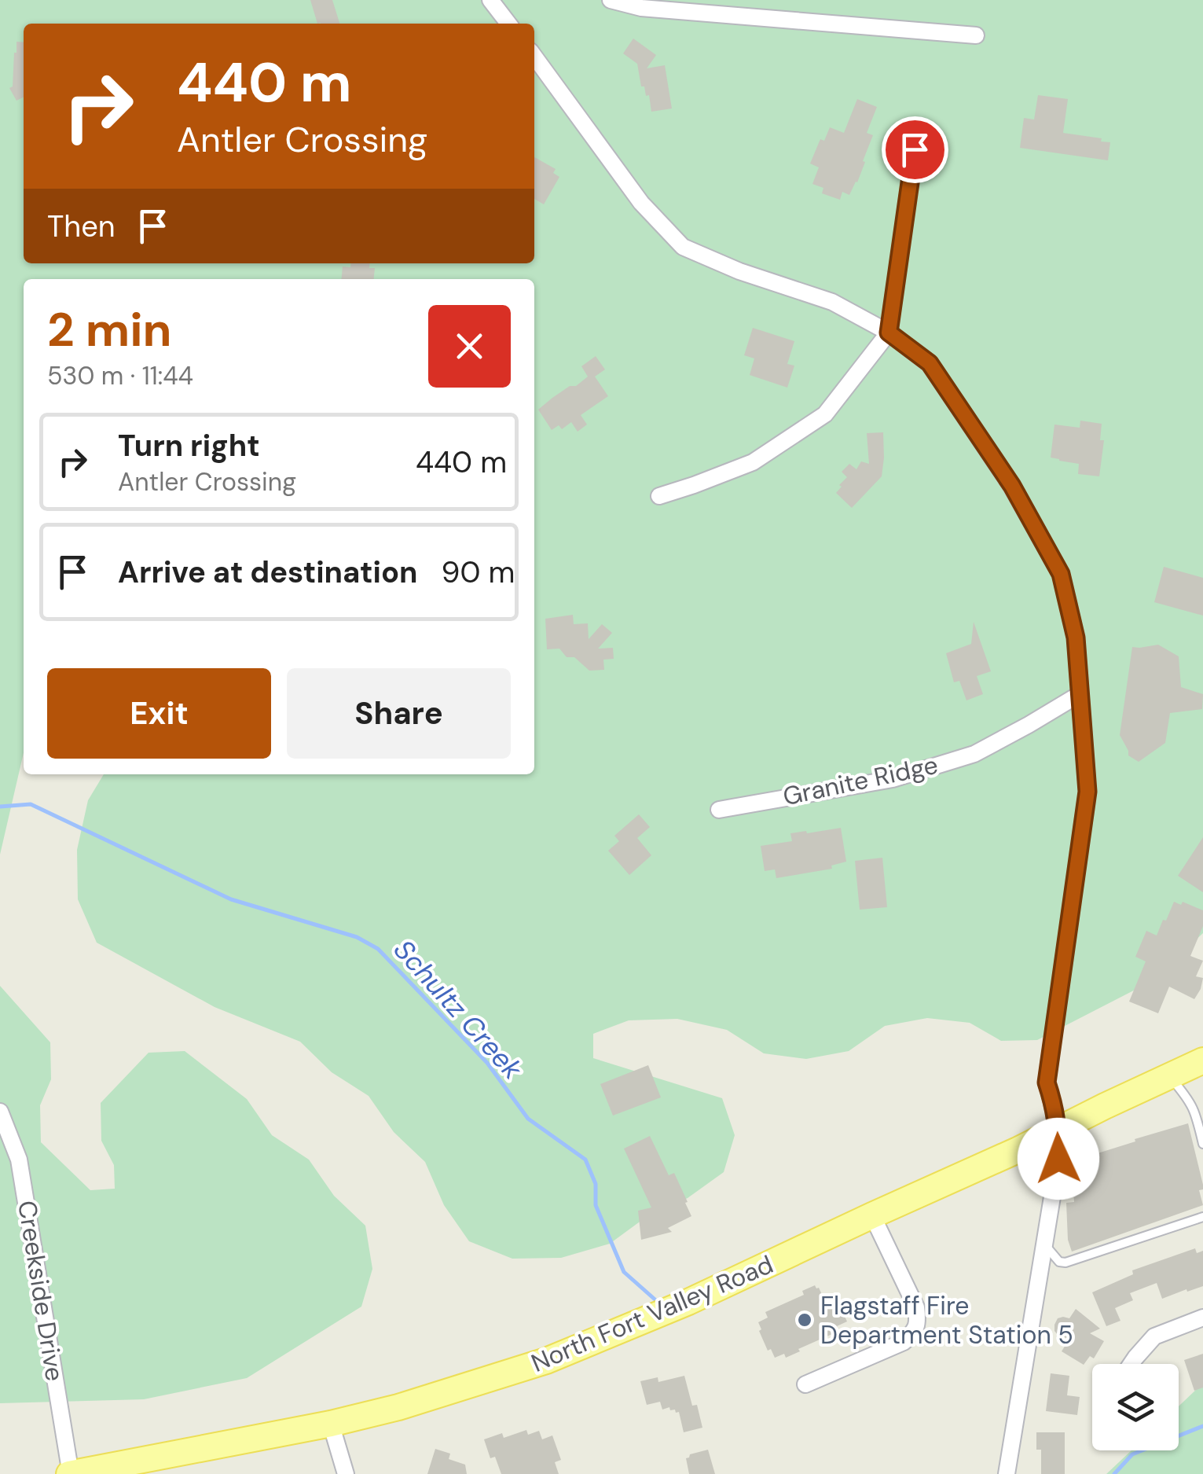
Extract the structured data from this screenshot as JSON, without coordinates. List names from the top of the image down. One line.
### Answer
{"streets":{"main road":["North Fort Valley Road"],"street":["Granite Ridge","Creekside Drive"]},"crossings":[["Creekside Drive","North Fort Valley Road"]],"water":["Schultz Creek"],"places":["Flagstaff Fire Department Station 5"],"page":{"turn":["440 m","Antler Crossing"],"then":"Then","heading":["2 min","530 m · 11:44"],"list":[{"name":"Turn right","note":"Antler Crossing","value":"440 m"},{"name":"Arrive at destination","value":"90 m"}],"buttons":["Exit","Share"]}}
